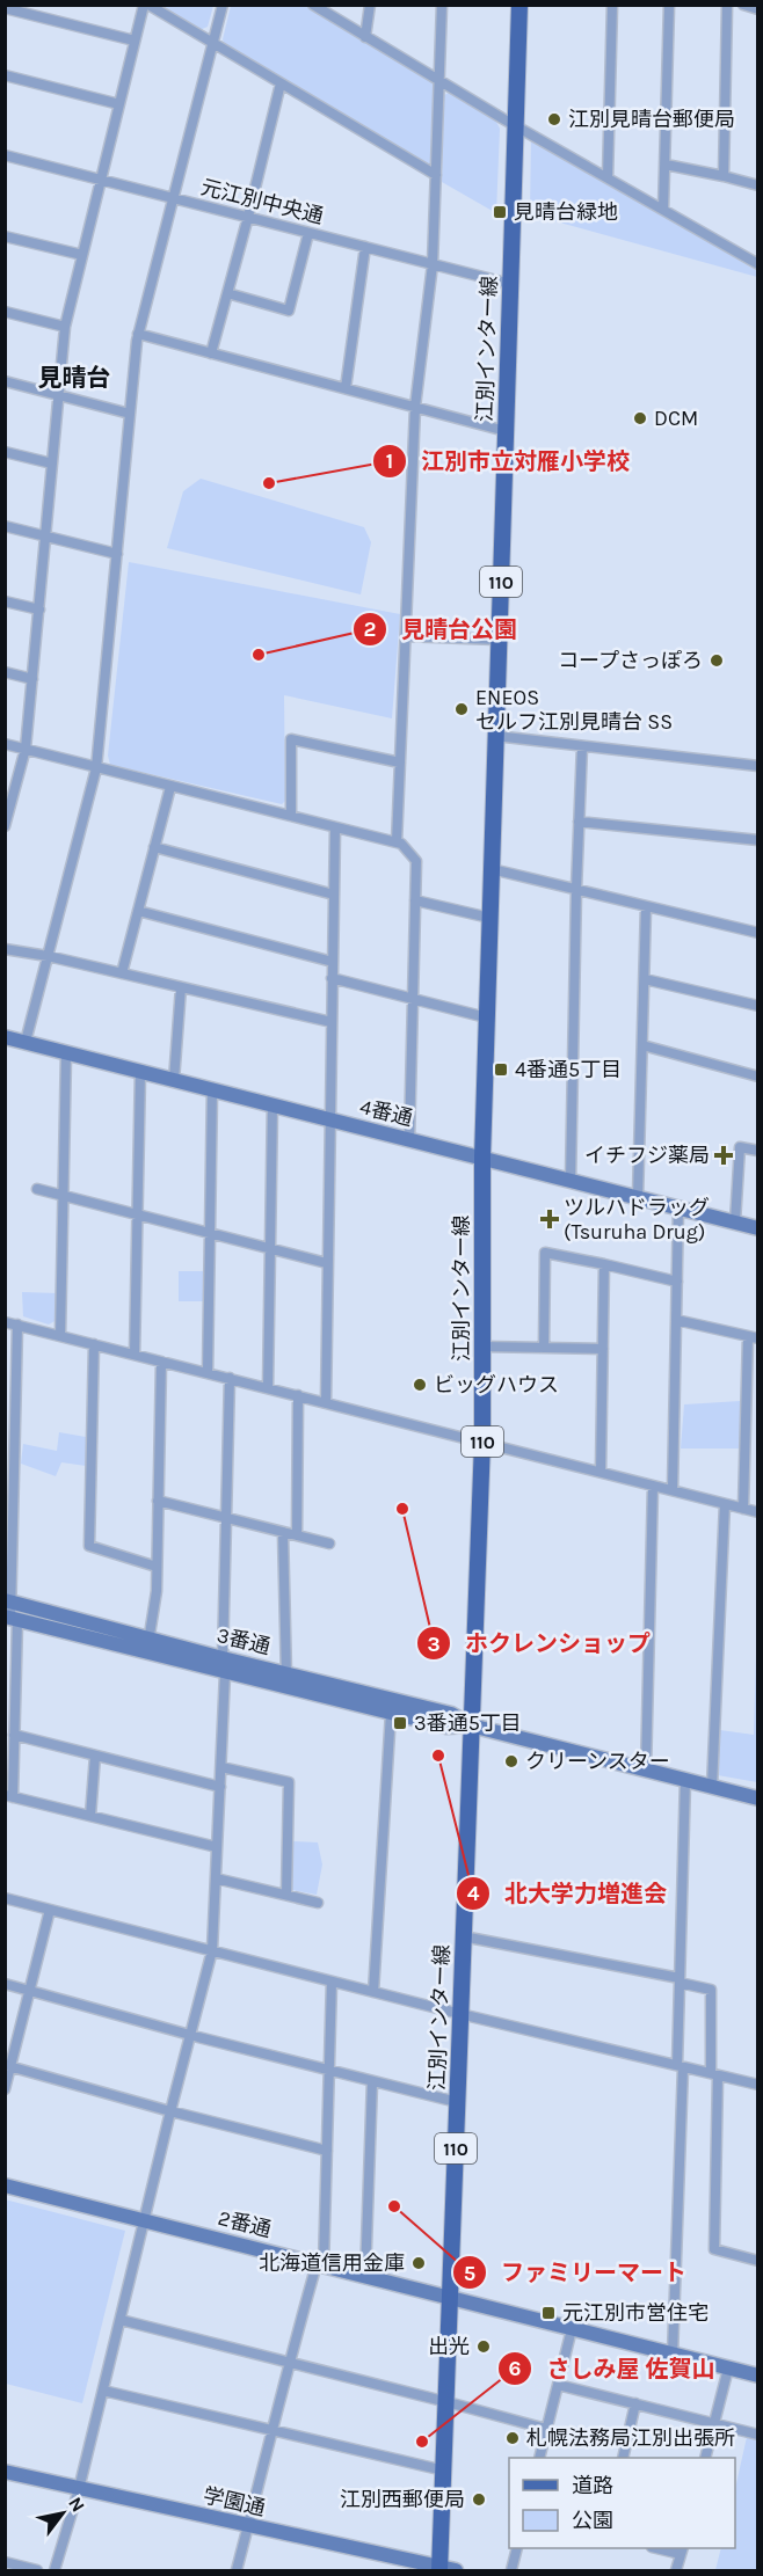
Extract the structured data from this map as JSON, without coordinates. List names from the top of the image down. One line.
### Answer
{"streets":{"main road":["江別インター線","110"],"street":["元江別中央通","4番通","3番通","2番通","学園通"]},"crossings":[["元江別中央通","江別インター線"],["江別インター線","4番通"],["江別インター線","3番通"],["江別インター線","2番通"],["江別インター線","学園通"]],"districts":["見晴台"],"places":{"other":["江別見晴台郵便局","DCM","江別市立対雁小学校","見晴台公園","コープさっぽろ","ENEOS セルフ江別見晴台 SS","ビッグハウス","ホクレンショップ","北大学力増進会","クリーンスター","ファミリーマート","北海道信用金庫","出光","札幌法務局江別出張所","さしみ屋 佐賀山","江別西郵便局"],"transit":["見晴台緑地","4番通5丁目","3番通5丁目","元江別市営住宅"],"health":["イチフジ薬局","ツルハドラッグ (Tsuruha Drug)"]},"legend":["道路","公園"],"north":"top right"}
